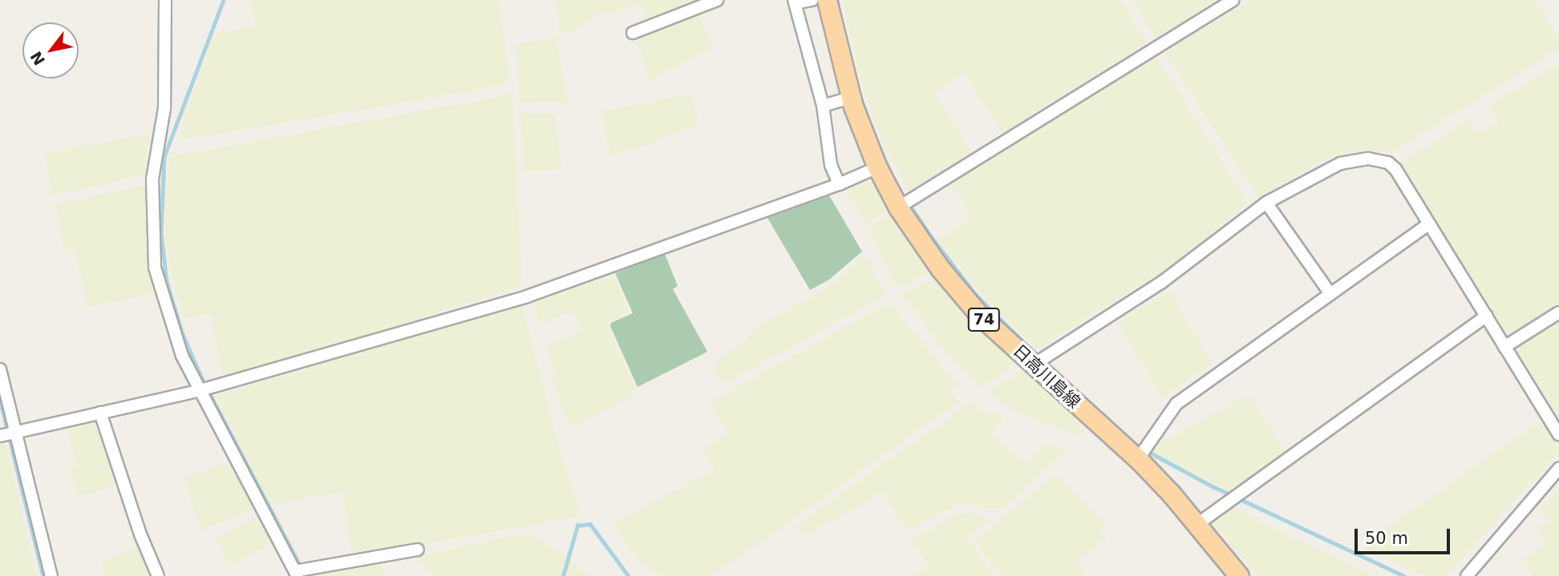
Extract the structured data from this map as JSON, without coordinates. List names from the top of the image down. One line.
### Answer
{"streets":{"main road":["74","日高川島線"]},"scale_bar":"50 m","north":"bottom left"}
